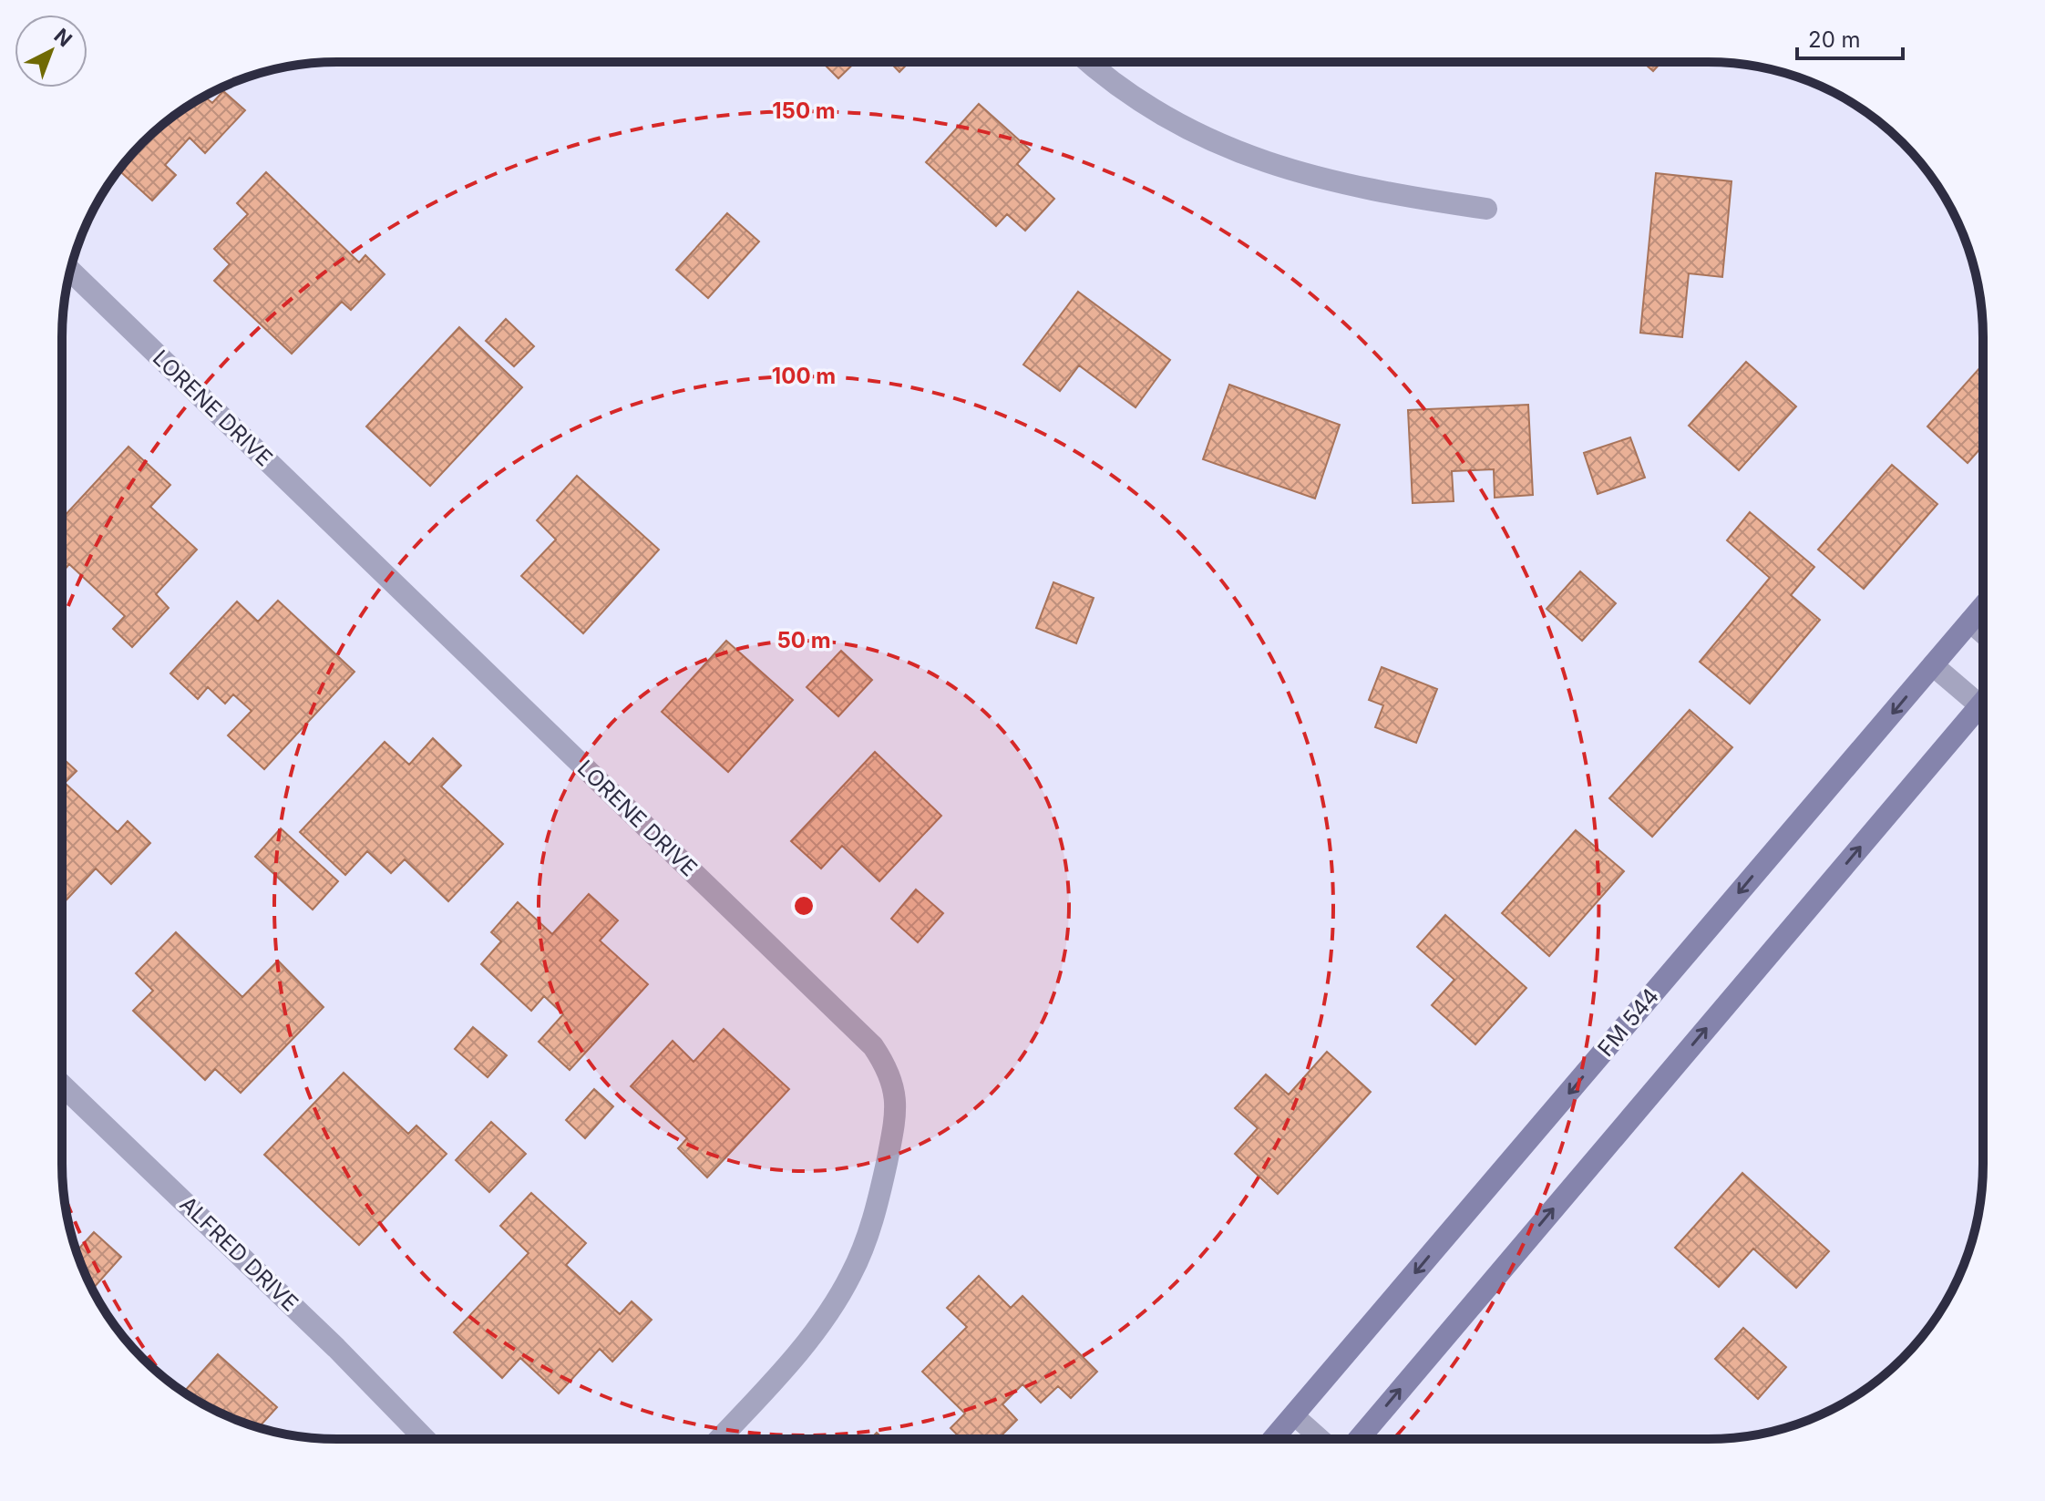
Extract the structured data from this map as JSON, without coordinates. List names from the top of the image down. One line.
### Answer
{"streets":{"main road":["FM 544"],"street":["LORENE DRIVE","ALFRED DRIVE"]},"scale_bar":"20 m","north":"top right","rings":["150 m","100 m","50 m"]}
